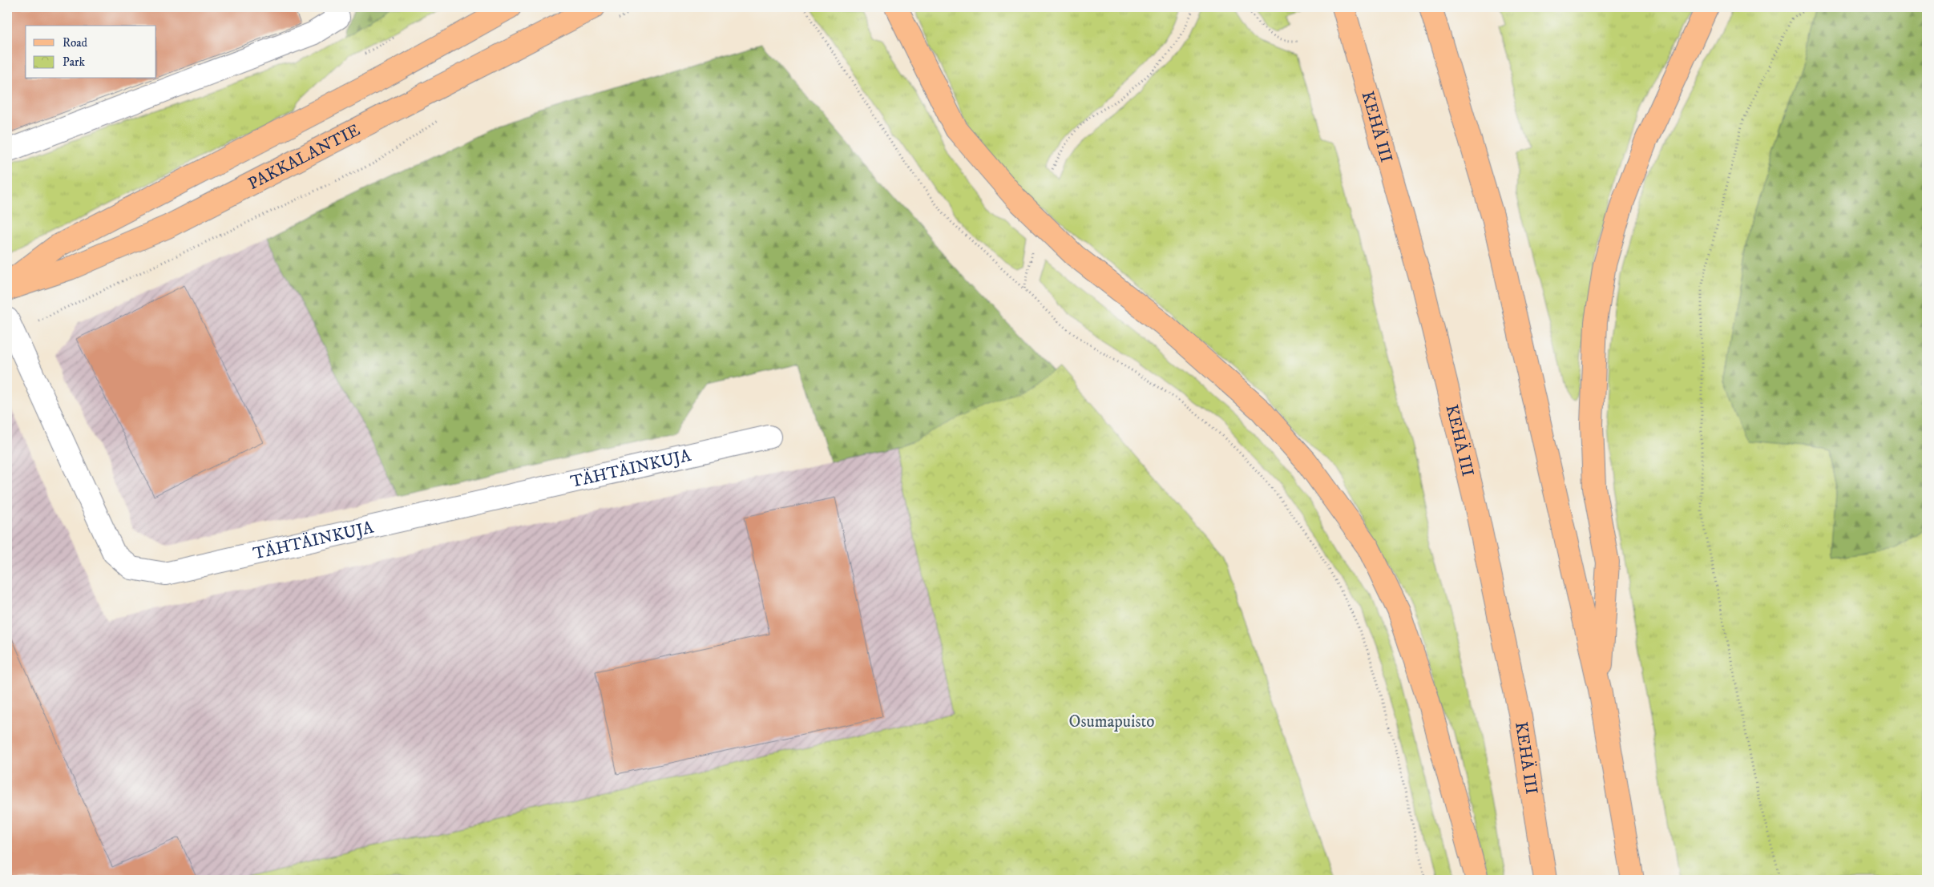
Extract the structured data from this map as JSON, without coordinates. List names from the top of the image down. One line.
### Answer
{"streets":{"main road":["KEHÄ III","PAKKALANTIE"],"street":["TÄHTÄINKUJA"]},"parks":["Osumapuisto"],"legend":["Road","Park"]}
